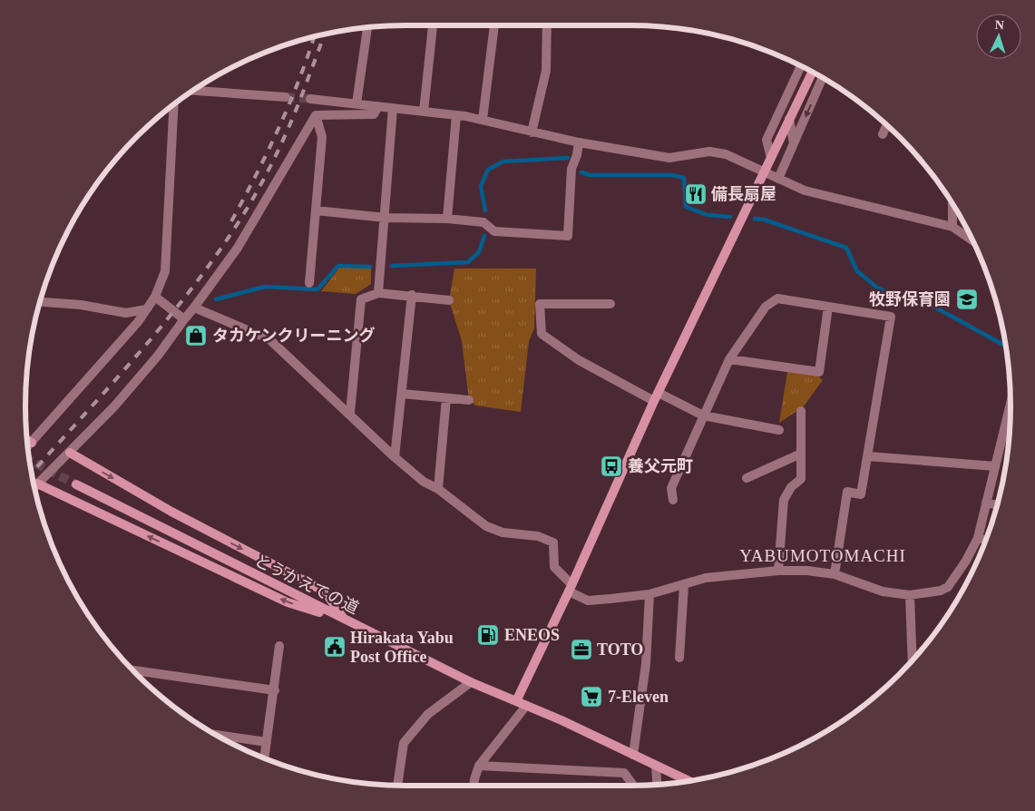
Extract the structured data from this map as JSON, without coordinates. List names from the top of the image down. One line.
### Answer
{"streets":{"street":["とうかえでの道"]},"districts":["YABUMOTOMACHI"],"places":{"restaurant":["備長扇屋"],"school or university":["牧野保育園"],"shop":["タカケンクリーニング"],"bus stop":["養父元町"],"fuel station":["ENEOS"],"public building":["Hirakata Yabu Post Office"],"office":["TOTO"],"supermarket":["7-Eleven"]},"north":"top"}
